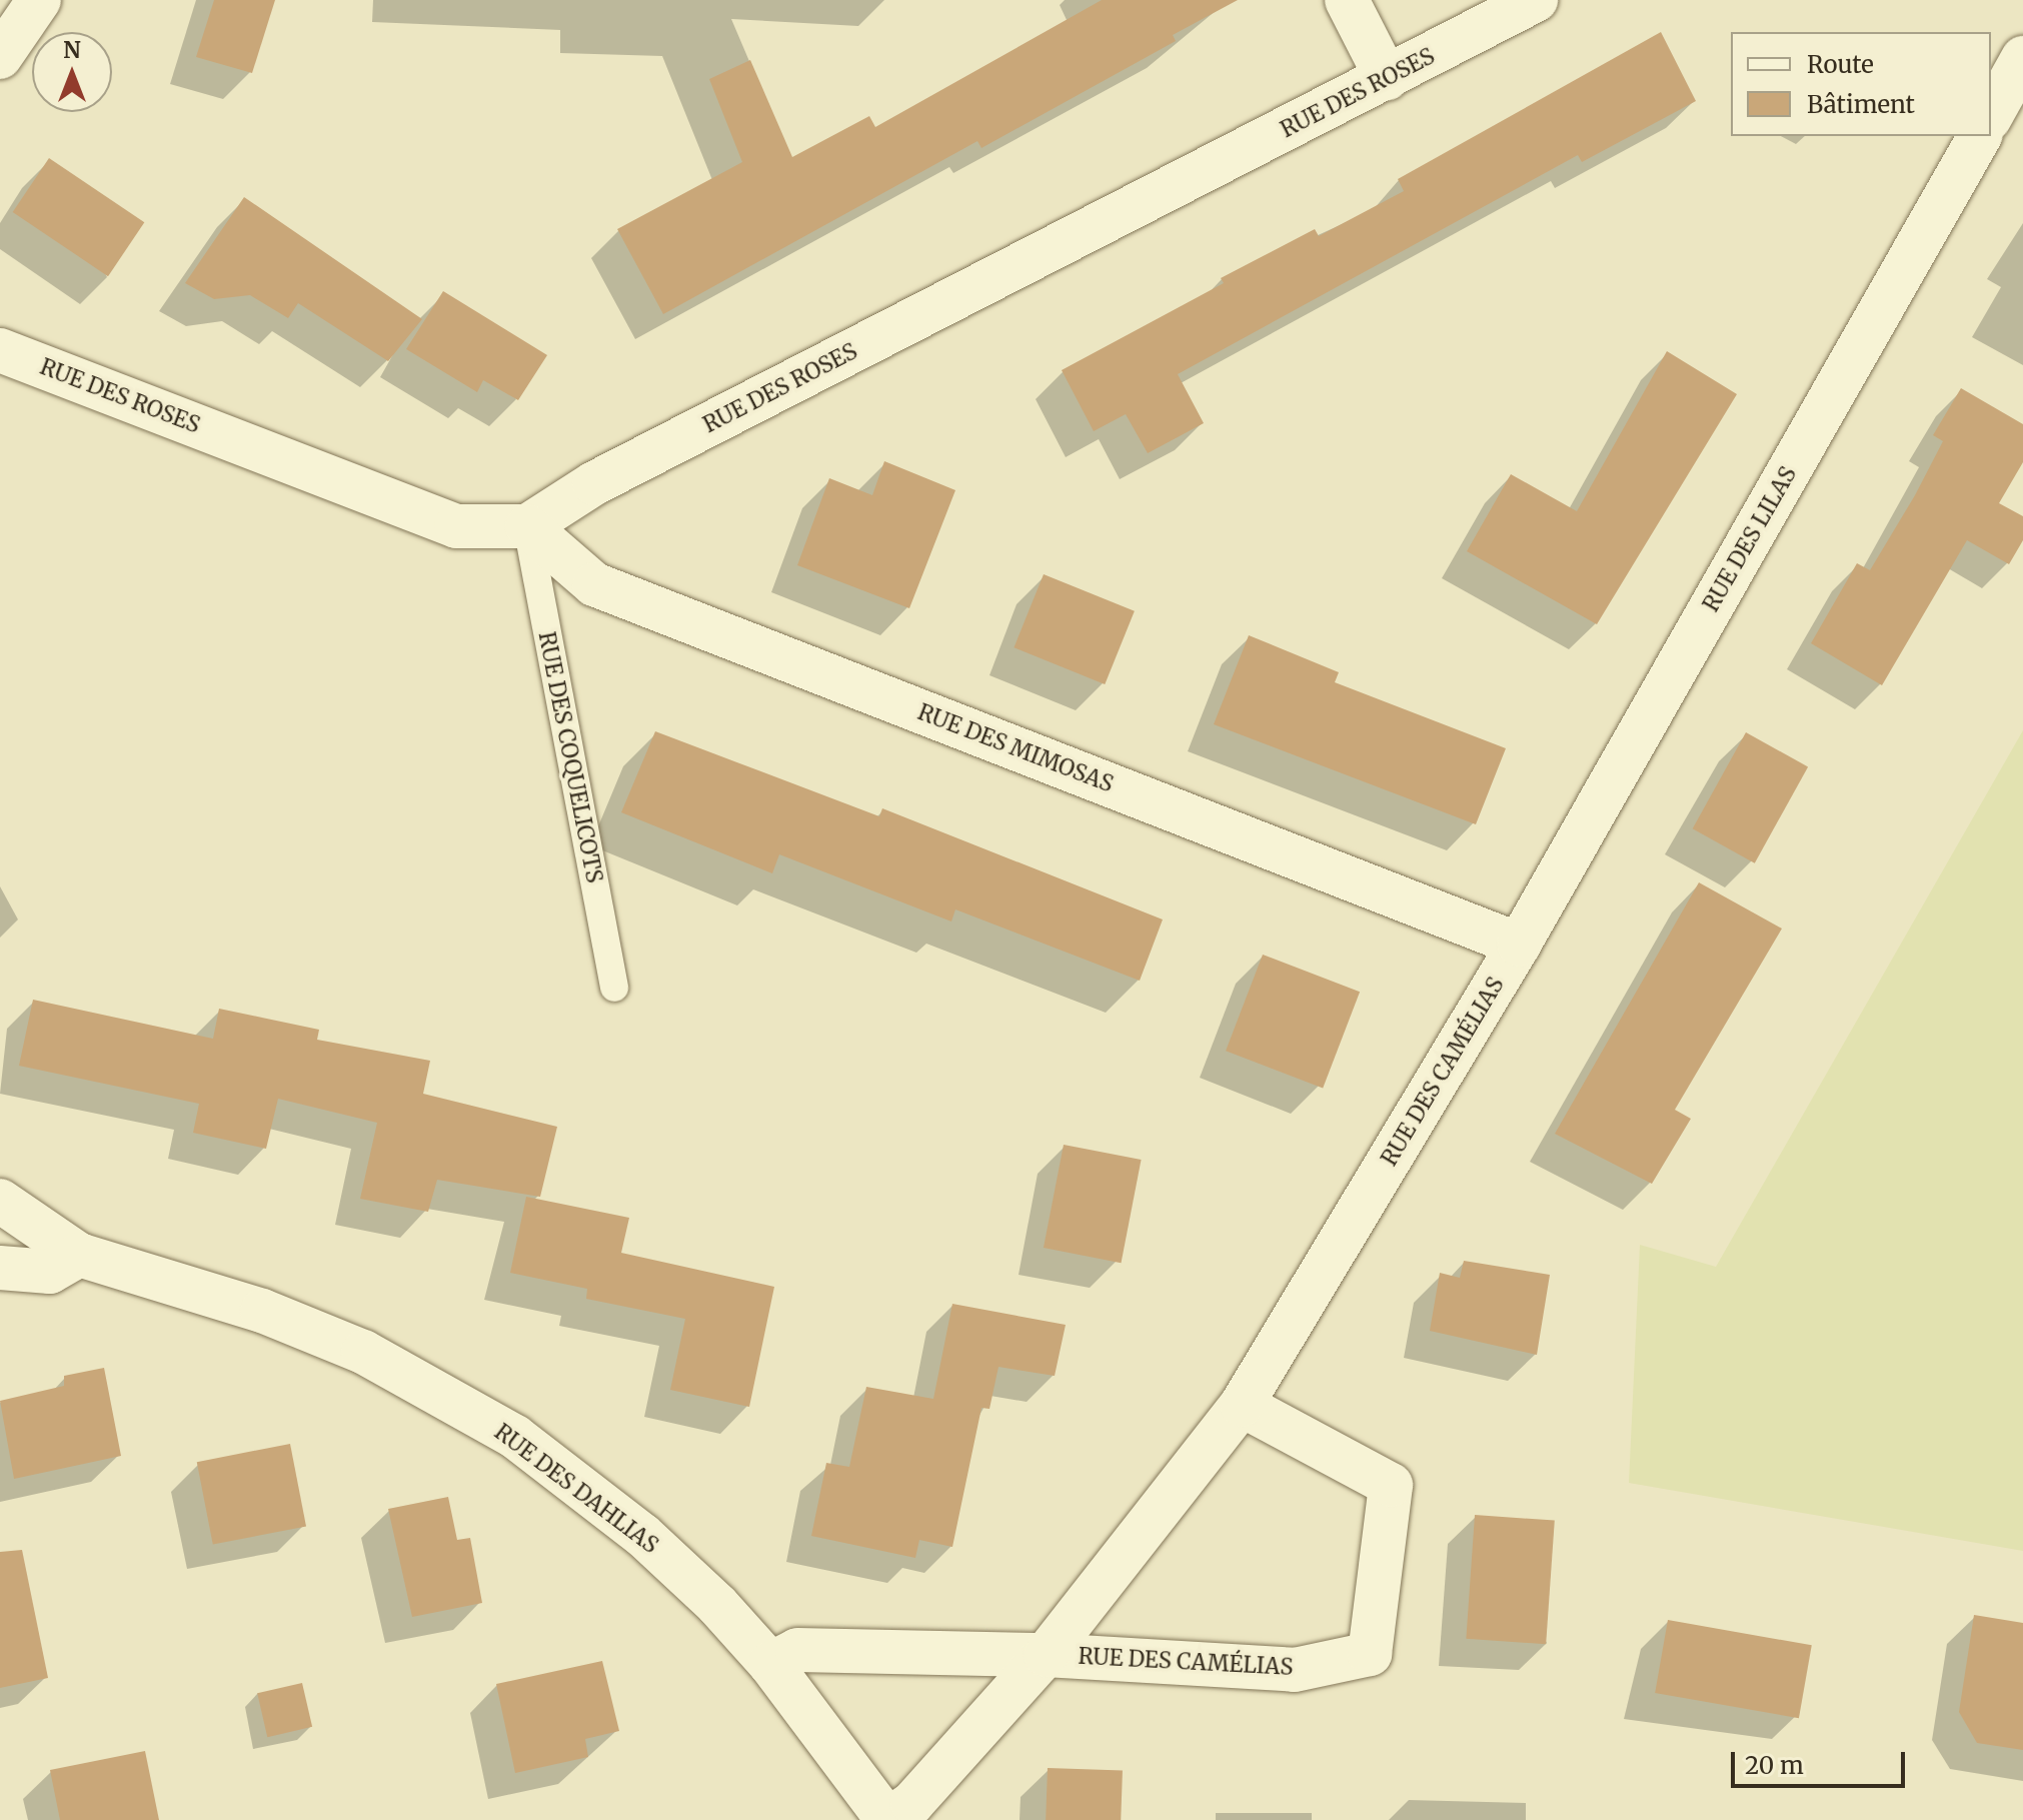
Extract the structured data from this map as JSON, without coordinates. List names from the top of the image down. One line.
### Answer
{"streets":{"street":["RUE DES ROSES","RUE DES LILAS","RUE DES MIMOSAS","RUE DES CAMÉLIAS","RUE DES DAHLIAS"],"lane":["RUE DES COQUELICOTS"]},"crossings":[["RUE DES ROSES","RUE DES MIMOSAS"],["RUE DES ROSES","RUE DES COQUELICOTS"],["RUE DES LILAS","RUE DES MIMOSAS"],["RUE DES LILAS","RUE DES CAMÉLIAS"],["RUE DES MIMOSAS","RUE DES COQUELICOTS"],["RUE DES MIMOSAS","RUE DES CAMÉLIAS"],["RUE DES CAMÉLIAS","RUE DES DAHLIAS"]],"legend":["Route","Bâtiment"],"scale_bar":"20 m","north":"top"}
